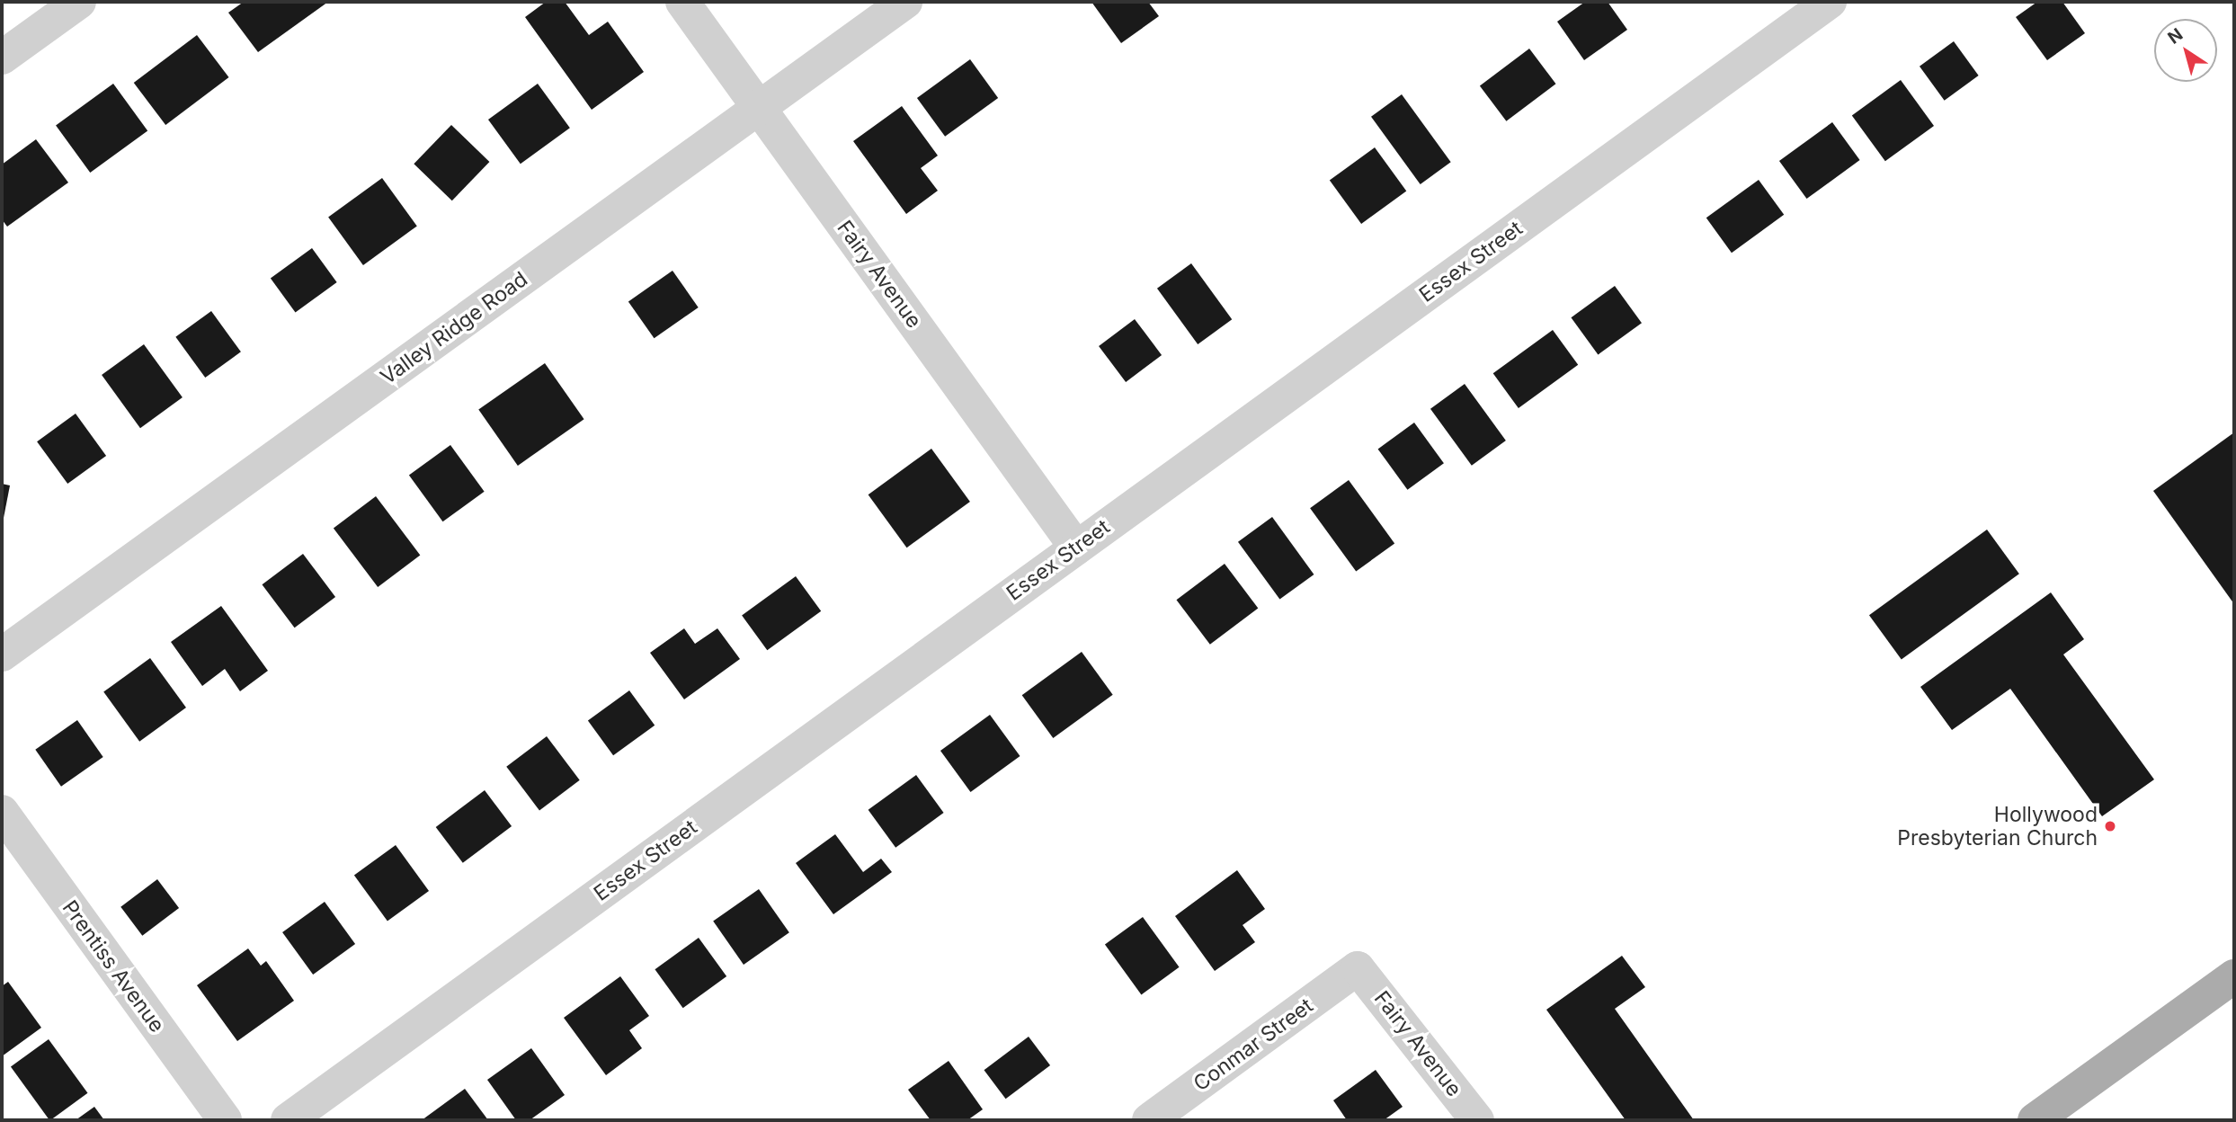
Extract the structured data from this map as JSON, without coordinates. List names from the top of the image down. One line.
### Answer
{"streets":{"street":["Essex Street","Fairy Avenue","Valley Ridge Road","Prentiss Avenue","Conmar Street"]},"crossings":[["Essex Street","Fairy Avenue"],["Fairy Avenue","Valley Ridge Road"],["Fairy Avenue","Conmar Street"]],"places":["Hollywood Presbyterian Church"],"north":"top left"}
